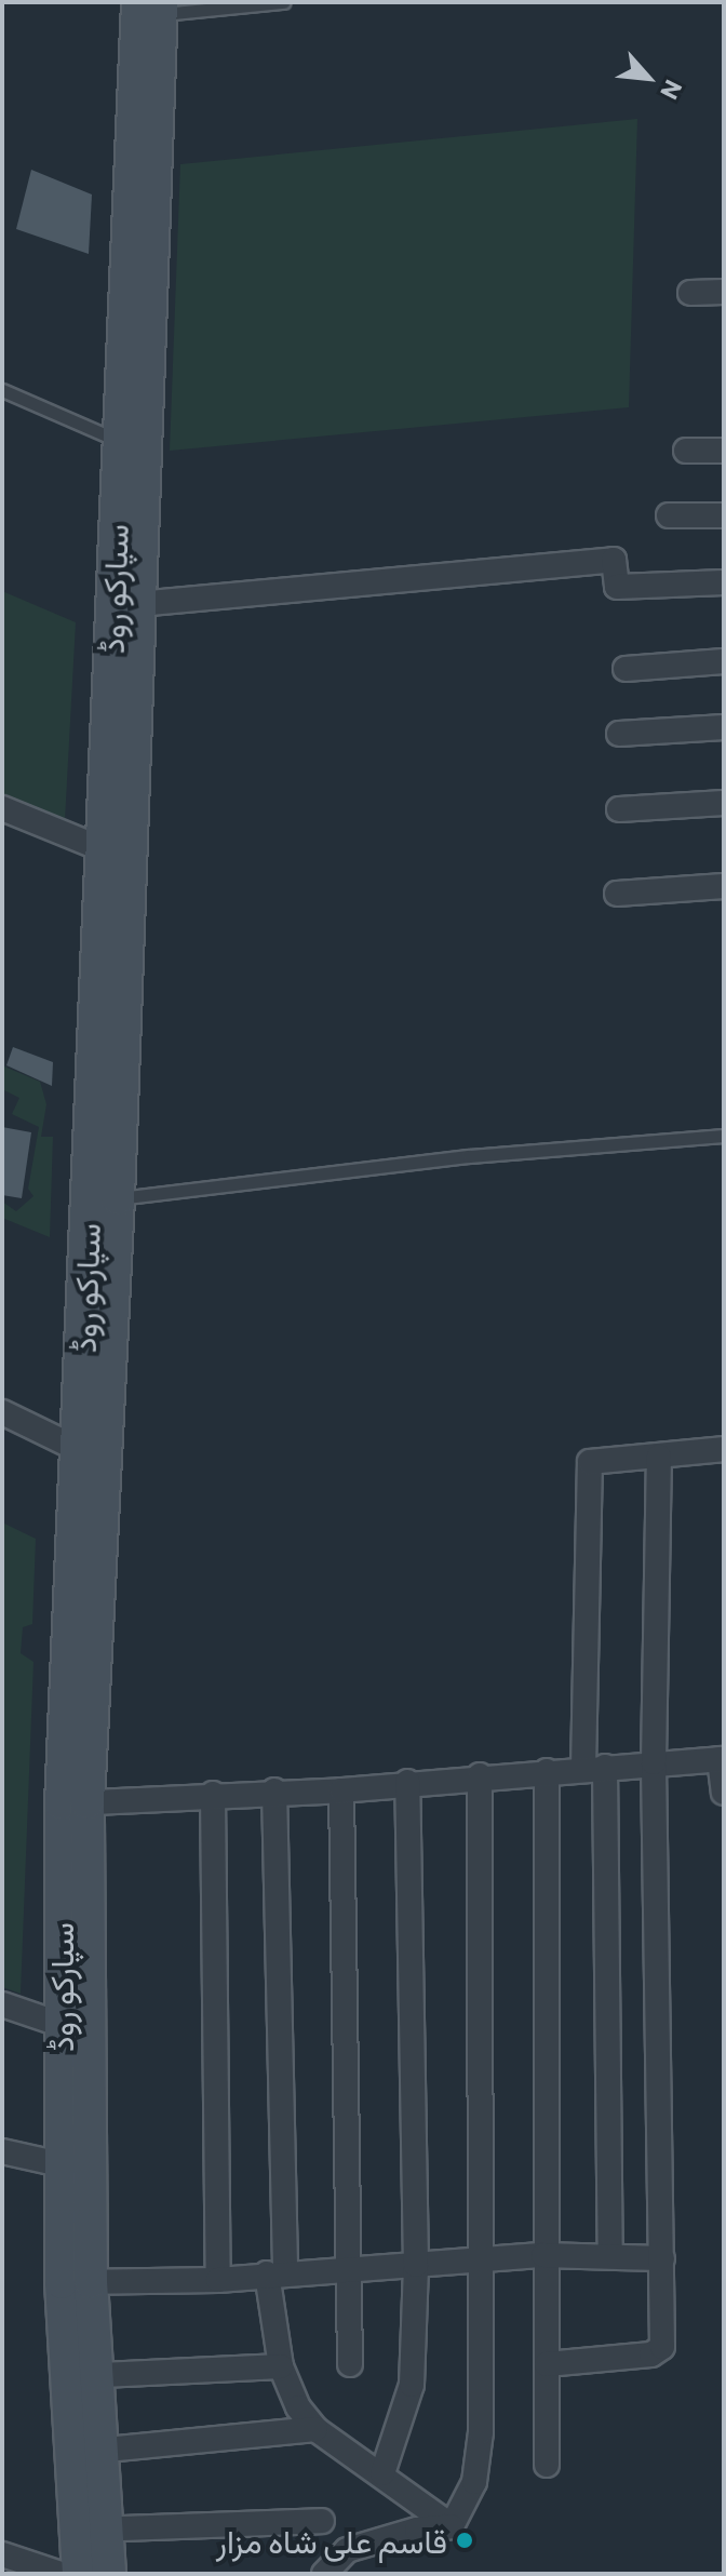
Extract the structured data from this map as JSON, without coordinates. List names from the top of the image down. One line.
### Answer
{"streets":{"street":["سپارکو روڈ"]},"places":["قاسم علی شاہ مزار"],"north":"bottom right"}
